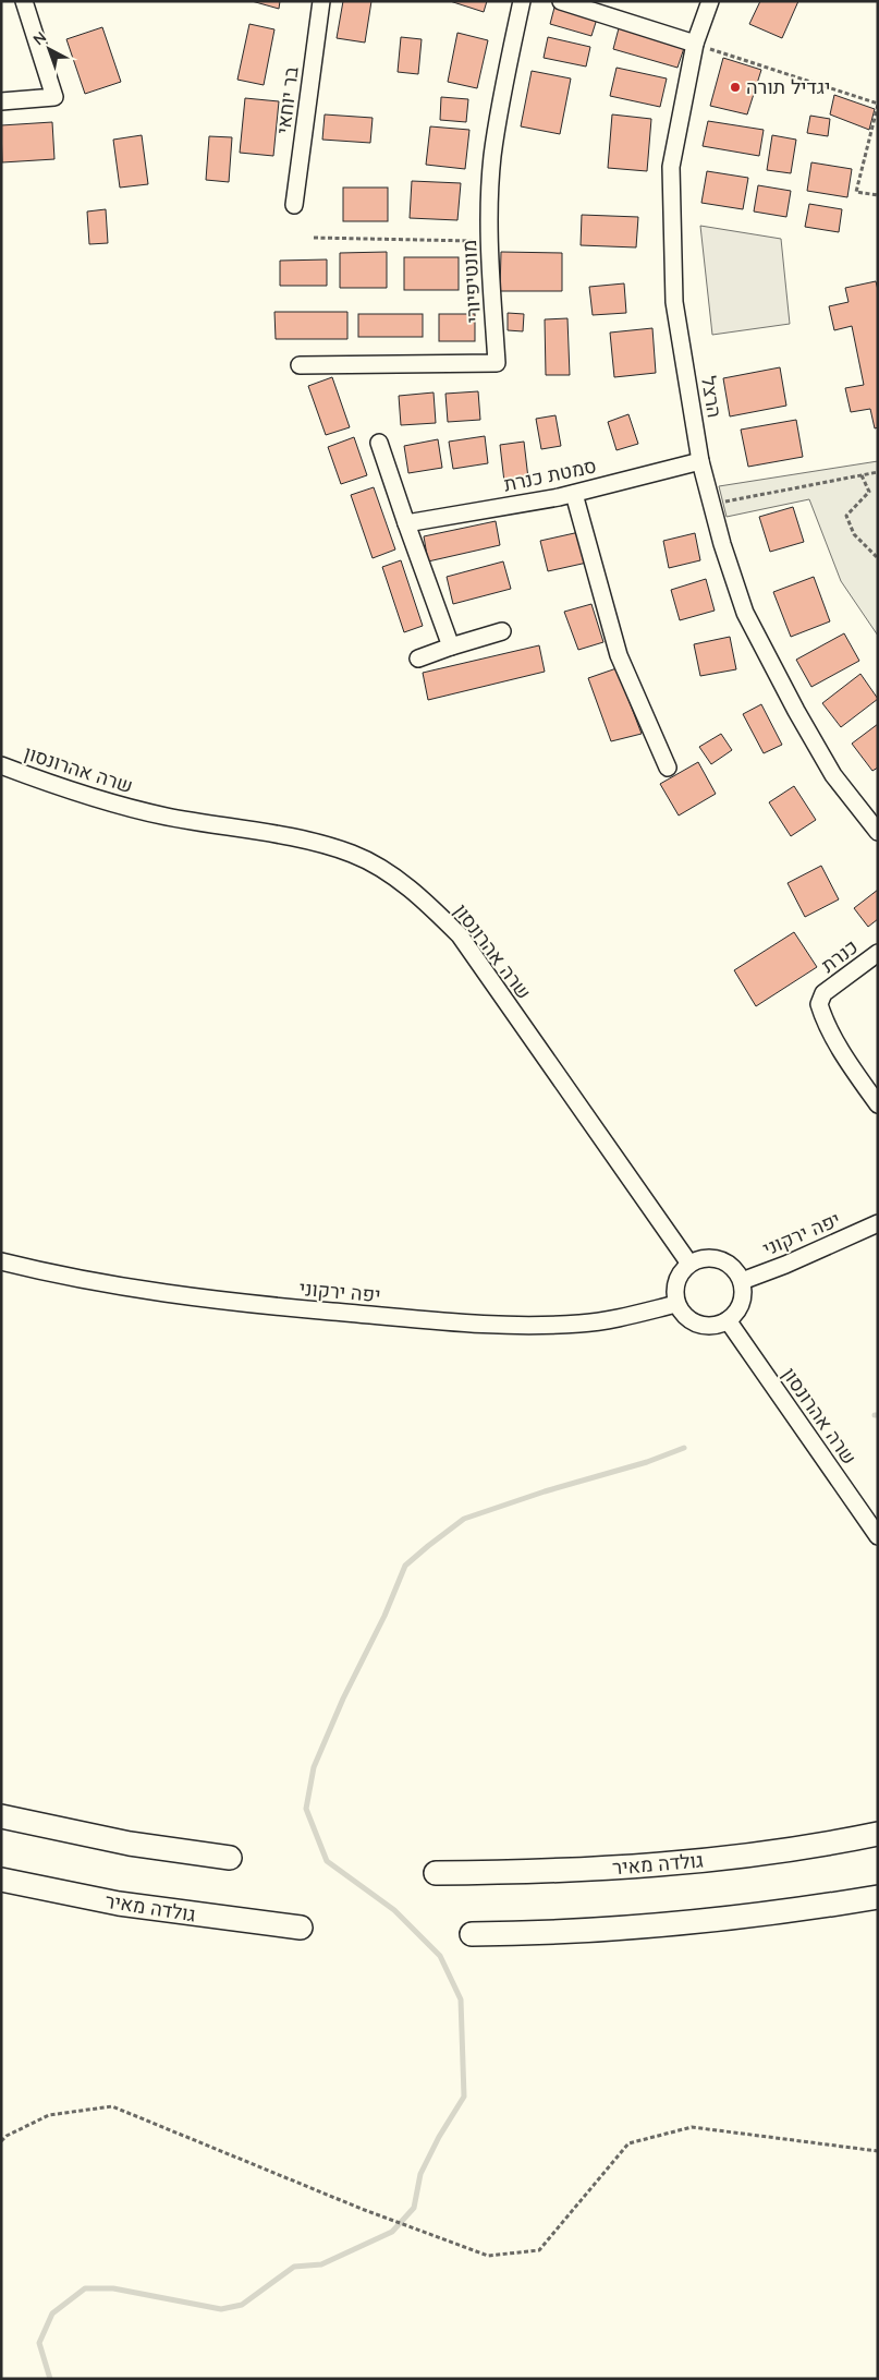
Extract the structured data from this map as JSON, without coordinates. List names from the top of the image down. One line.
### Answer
{"streets":{"main road":["גולדה מאיר"],"street":["בר יוחאי","מונטיפיורי","הרצל","סמטת כנרת","שרה אהרונסון","כנרת","יפה ירקוני"]},"crossings":[["הרצל","סמטת כנרת"],["שרה אהרונסון","יפה ירקוני"]],"places":["יגדיל תורה"],"north":"top left"}
